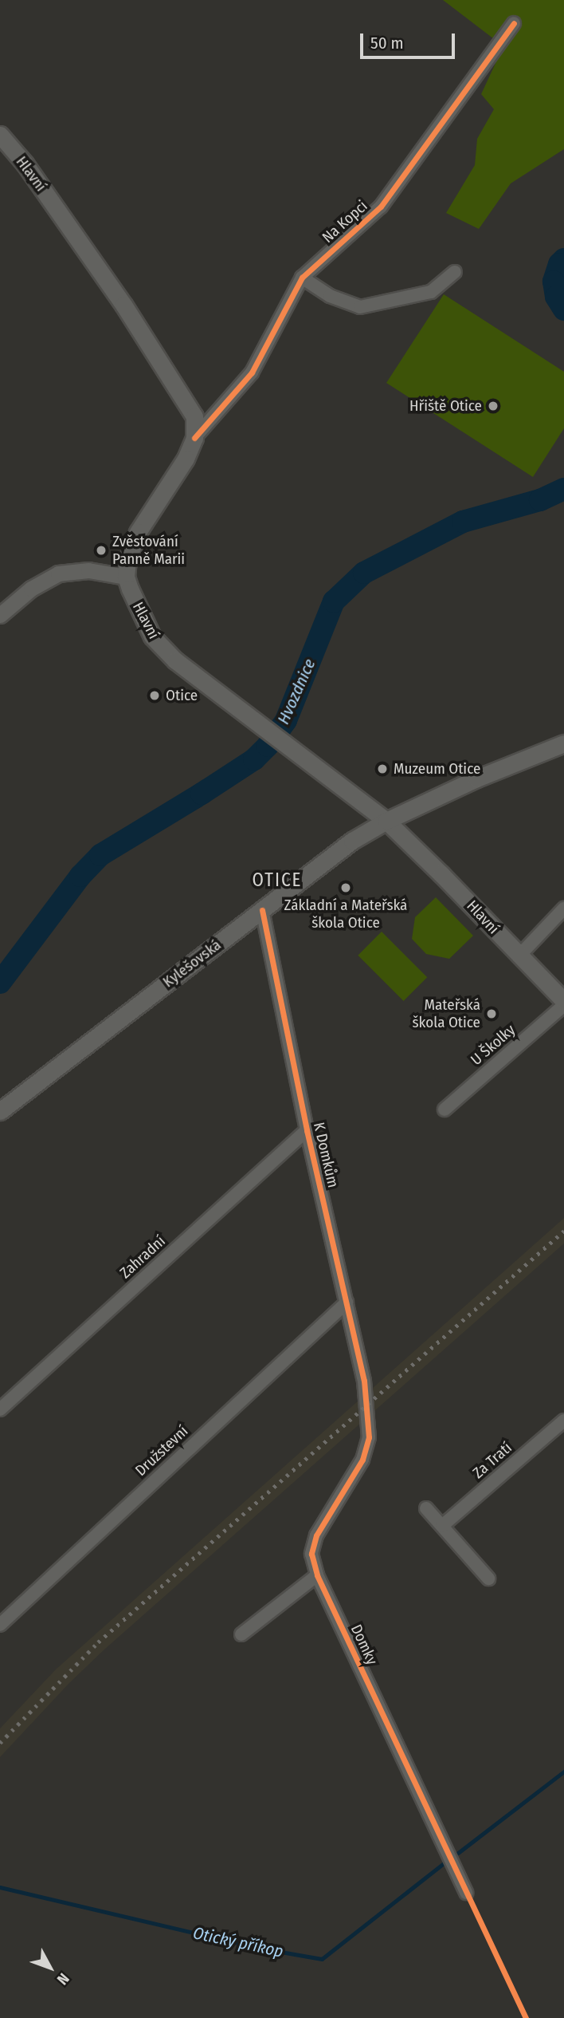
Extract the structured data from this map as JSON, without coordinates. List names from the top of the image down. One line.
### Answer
{"streets":{"main road":["Hlavní","Kylešovská"],"street":["Na Kopci","U Školky","K Domkům","Zahradní","Družstevní","Za Tratí","Domky"]},"crossings":[["Hlavní","Na Kopci"],["Hlavní","Kylešovská"],["Hlavní","U Školky"],["Kylešovská","K Domkům"],["K Domkům","Zahradní"],["K Domkům","Družstevní"],["K Domkům","Domky"]],"districts":["OTICE"],"water":["Hvozdnice","Otický příkop"],"places":["Hřiště Otice","Zvěstování Panně Marii","Otice","Muzeum Otice","Základní a Mateřská škola Otice","Mateřská škola Otice"],"scale_bar":"50 m","north":"bottom right"}
